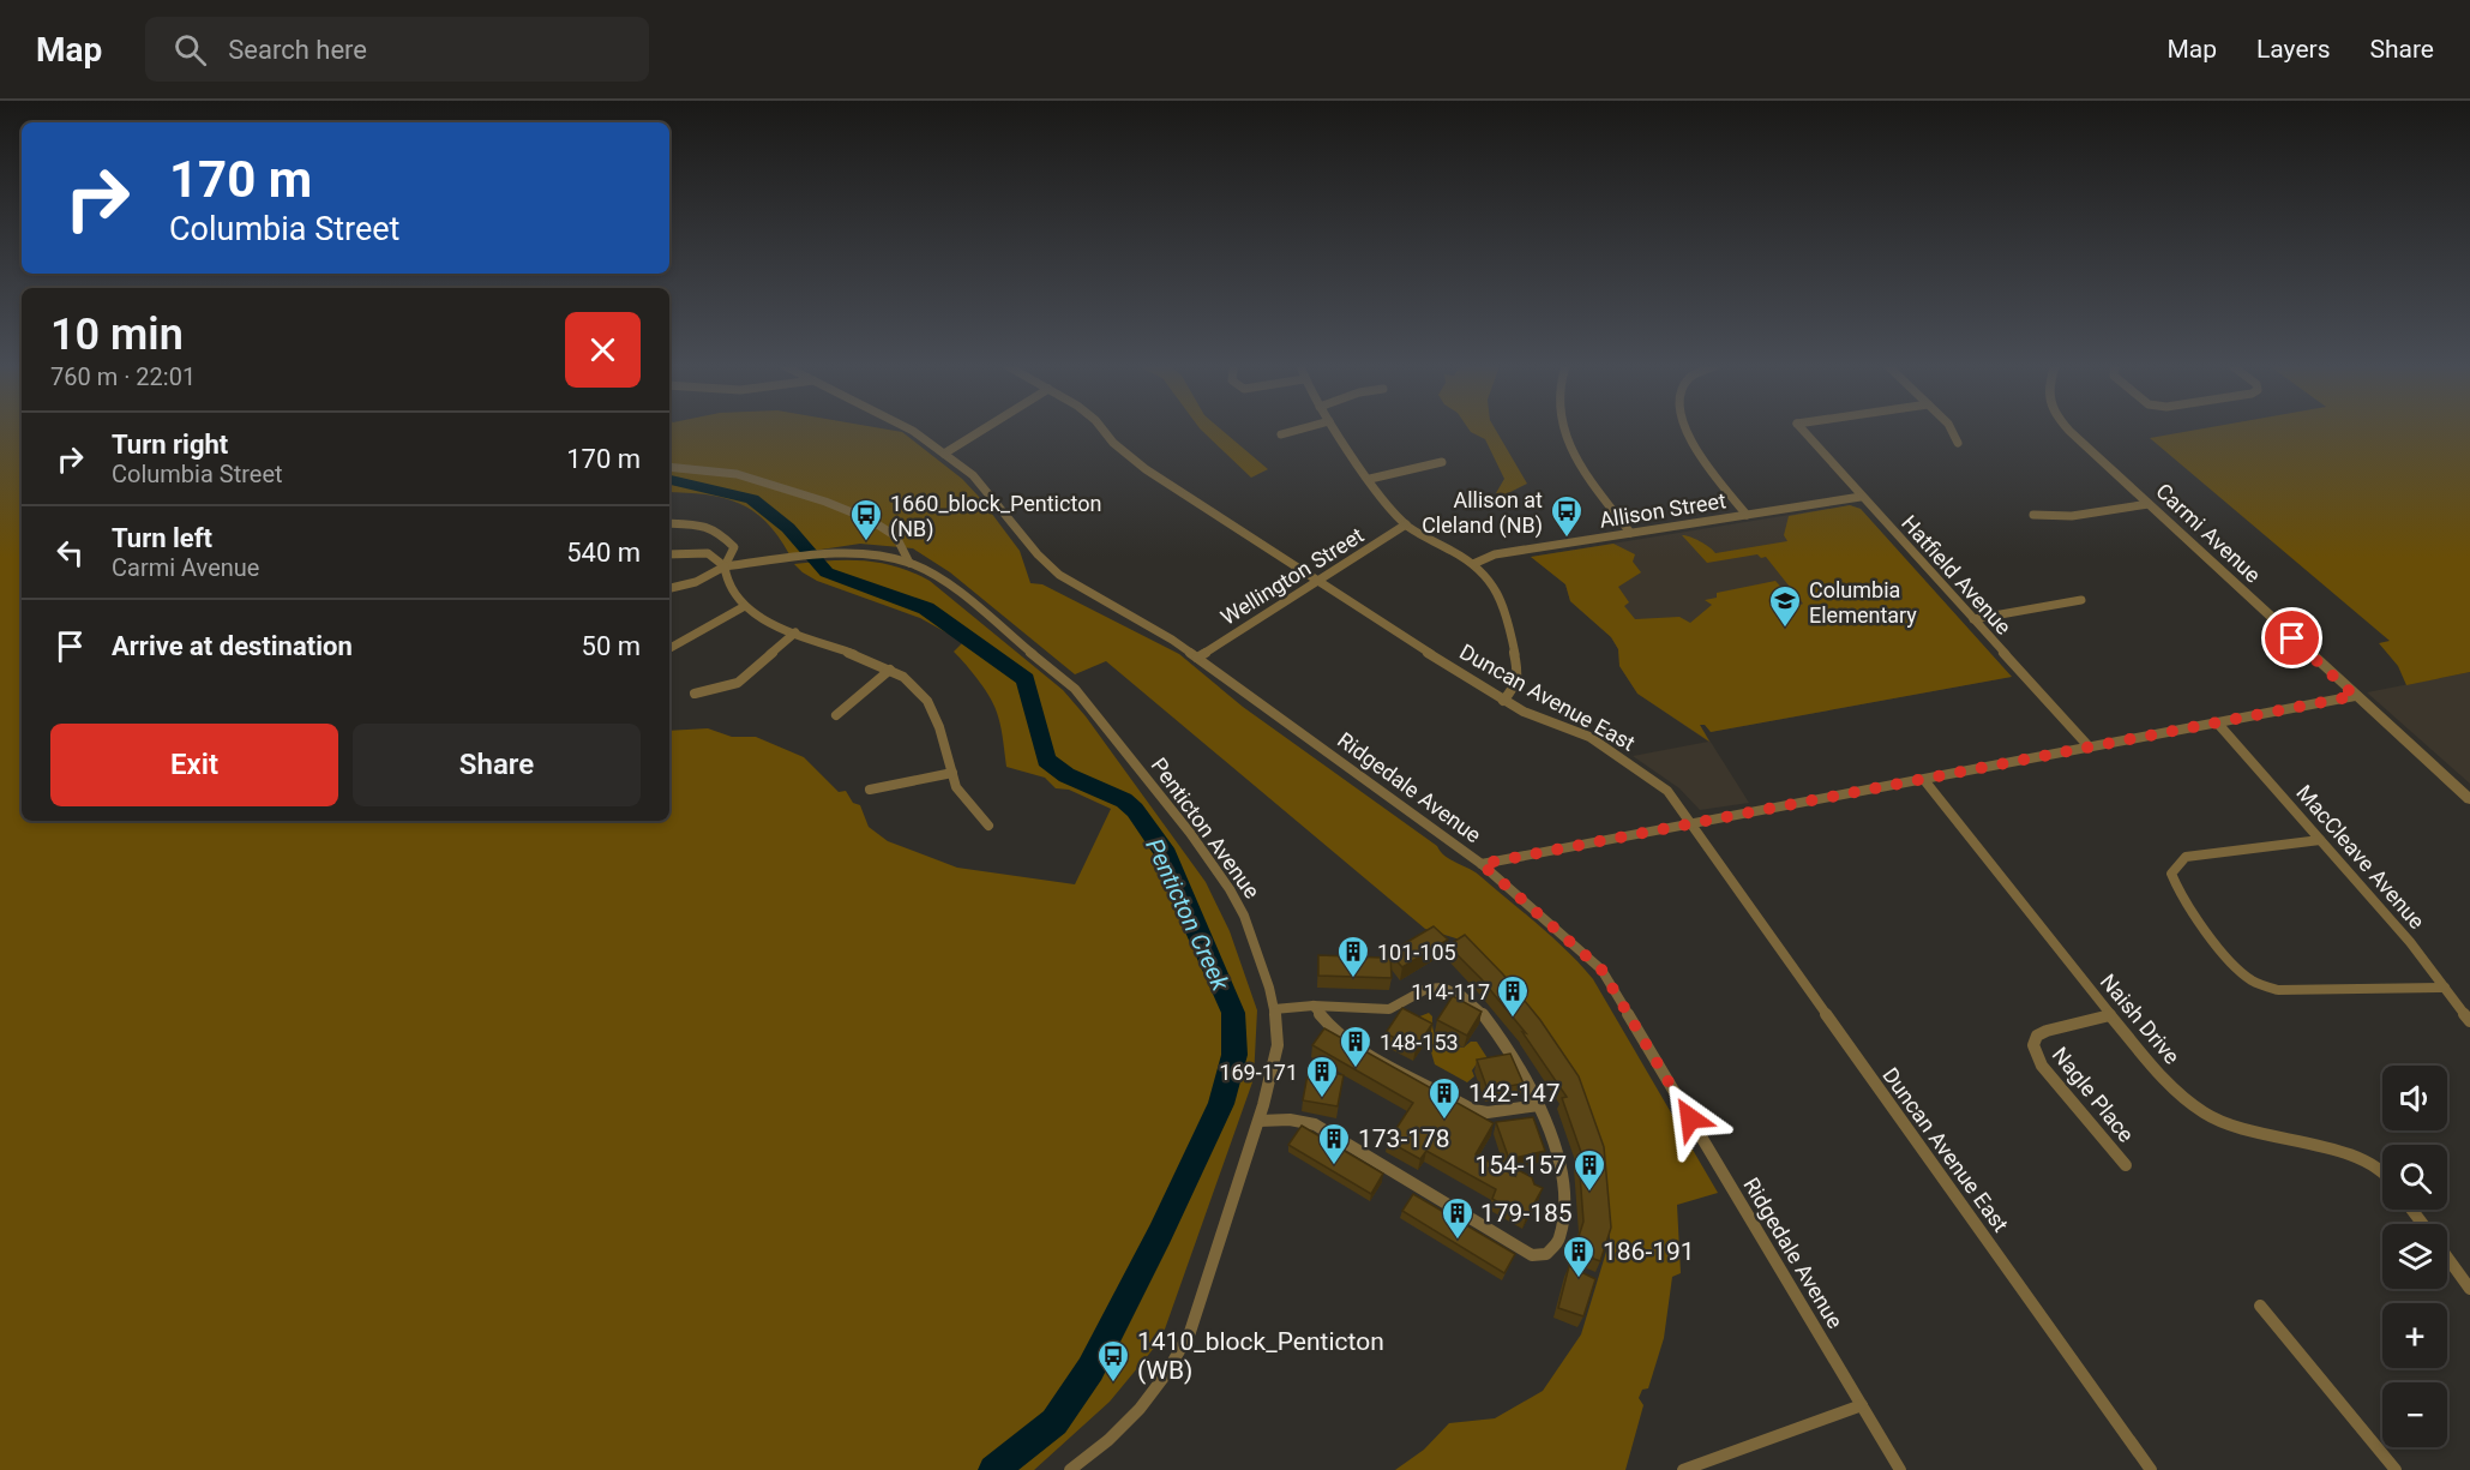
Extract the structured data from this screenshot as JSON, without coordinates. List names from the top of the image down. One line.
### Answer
{"streets":{"street":["Allison Street","Carmi Avenue","Hatfield Avenue","Wellington Street","Duncan Avenue East","Ridgedale Avenue","Penticton Avenue","MacCleave Avenue","Naish Drive","Nagle Place"]},"crossings":[["Allison Street","Hatfield Avenue"],["Wellington Street","Duncan Avenue East"],["Wellington Street","Ridgedale Avenue"],["Naish Drive","Nagle Place"]],"water":["Penticton Creek"],"places":{"bus stop":["Allison at Cleland (NB)","1660_block_Penticton (NB)","1410_block_Penticton (WB)"],"school or university":["Columbia Elementary"],"building":["101-105","114-117","148-153","169-171","142-147","173-178","154-157","179-185","186-191"]},"page":{"header":"Map","search":"Search here","nav":["Map","Layers","Share"],"turn":["170 m","Columbia Street"],"heading":["10 min","760 m · 22:01"],"list":[{"name":"Turn right","note":"Columbia Street","value":"170 m"},{"name":"Turn left","note":"Carmi Avenue","value":"540 m"},{"name":"Arrive at destination","value":"50 m"}],"buttons":["Exit","Share"],"map_buttons":["+","−"]}}
